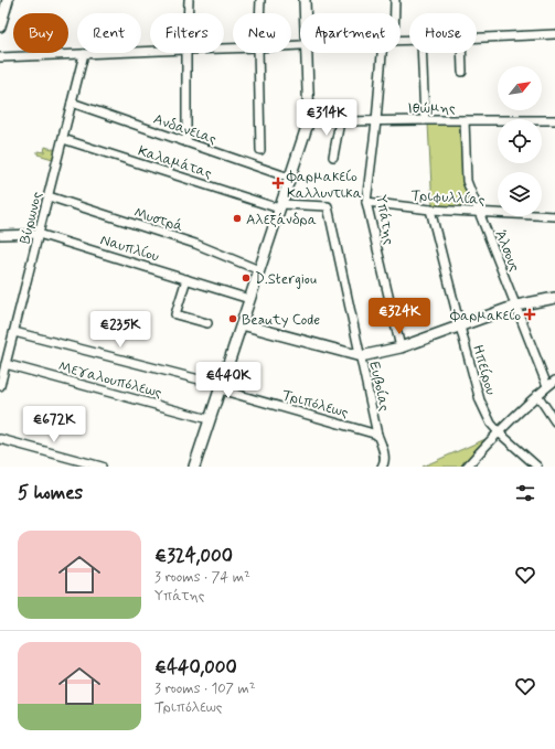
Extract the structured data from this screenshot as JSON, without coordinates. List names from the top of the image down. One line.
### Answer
{"streets":{"street":["Ιθώμης","Ανδανειας","Καλαμάτας","Τριφυλλίας","Βύρωνος","Μυστρά","Υπάτης","Ναυπλίου","Άλσους","Ηπείρου","Μεγαλουπόλεως","Ευβοίας","Τριπόλεως"]},"crossings":[["Ιθώμης","Υπάτης"],["Ιθώμης","Άλσους"],["Ανδανειας","Βύρωνος"],["Καλαμάτας","Βύρωνος"],["Καλαμάτας","Ευβοίας"],["Τριφυλλίας","Υπάτης"],["Τριφυλλίας","Άλσους"],["Τριφυλλίας","Ηπείρου"],["Βύρωνος","Μυστρά"],["Βύρωνος","Ναυπλίου"],["Βύρωνος","Μεγαλουπόλεως"],["Βύρωνος","Τριπόλεως"],["Ευβοίας","Τριπόλεως"]],"places":{"health":["Φαρμακείο Καλλυντικα","Φαρμακείο"],"other":["Αλεξάνδρα","D.Stergiou","Beauty Code"]},"north":"top right","page":{"chip":["Buy","Rent","Filters","New","Apartment","House"],"price":["€314K","€324K","€235K","€440K","€672K"],"heading":"5 homes","list":[{"name":"€324,000","note":"3 rooms · 74 m² · Υπάτης"},{"name":"€440,000","note":"3 rooms · 107 m² · Τριπόλεως"}]}}
